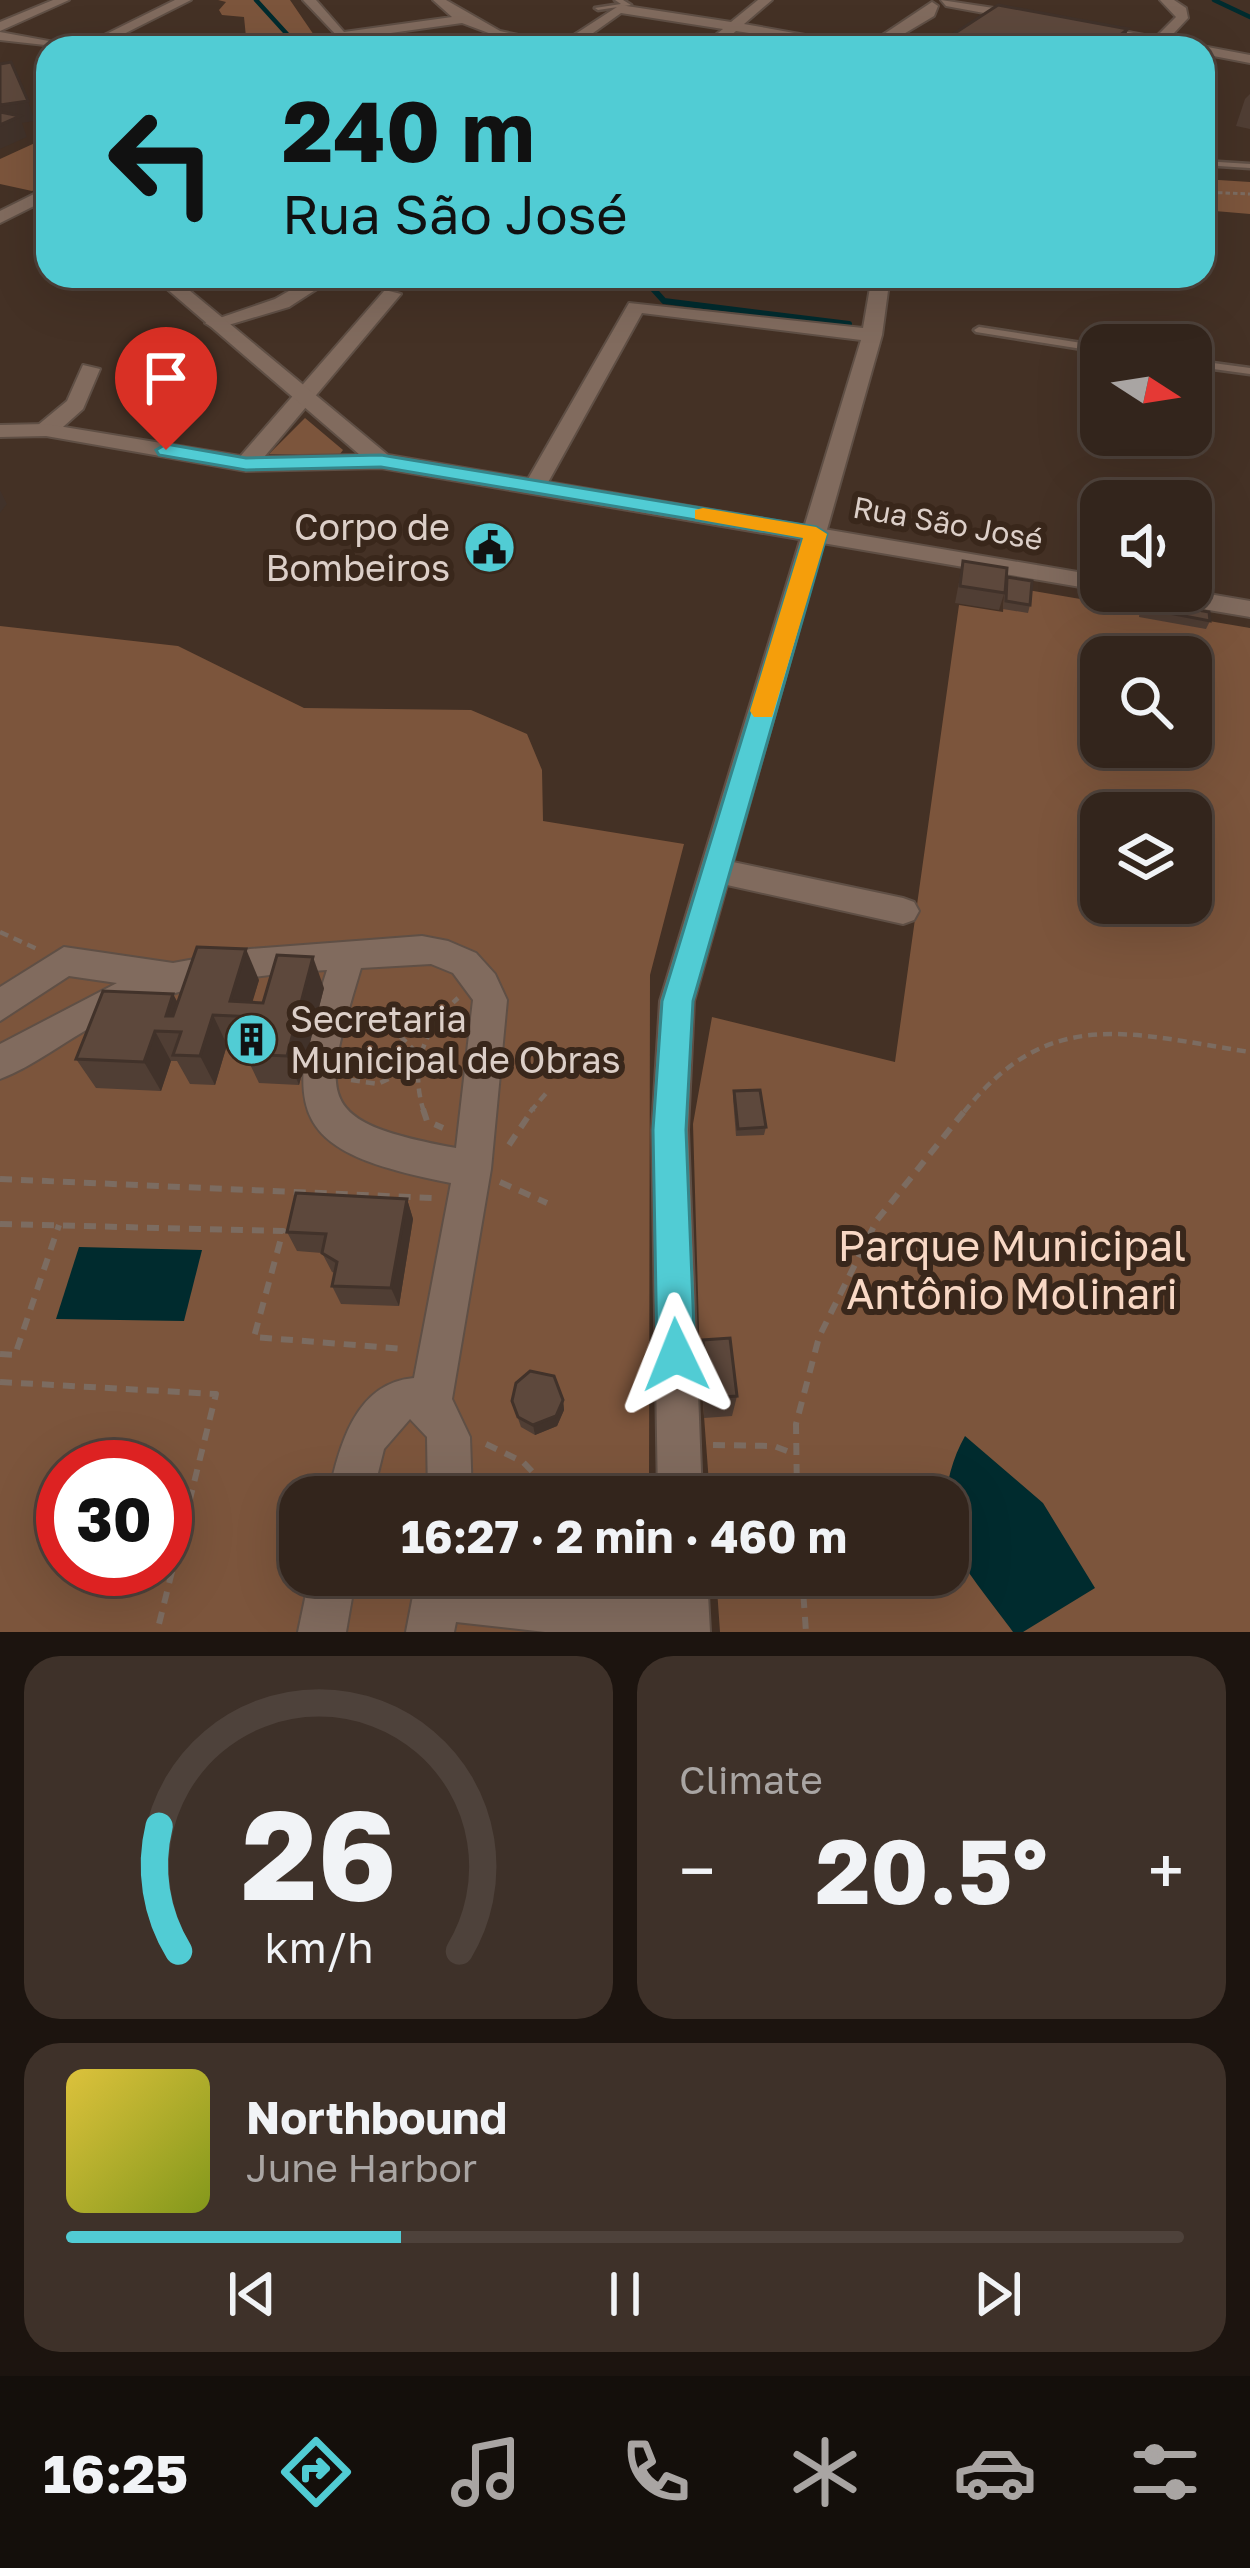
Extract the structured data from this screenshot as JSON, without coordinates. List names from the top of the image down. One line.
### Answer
{"streets":{"street":["Rua São José"]},"parks":["Parque Municipal Antônio Molinari"],"places":{"public building":["Corpo de Bombeiros"],"building":["Secretaria Municipal de Obras"]},"north":"right","page":{"turn":["240 m","Rua São José"],"limit":"30","trip":"16:27 · 2 min · 460 m","tile":"Climate","heat":["−","20.5°","+"],"song":["Northbound","June Harbor"],"tabs":"16:25","gauge":["26","km/h"]}}
